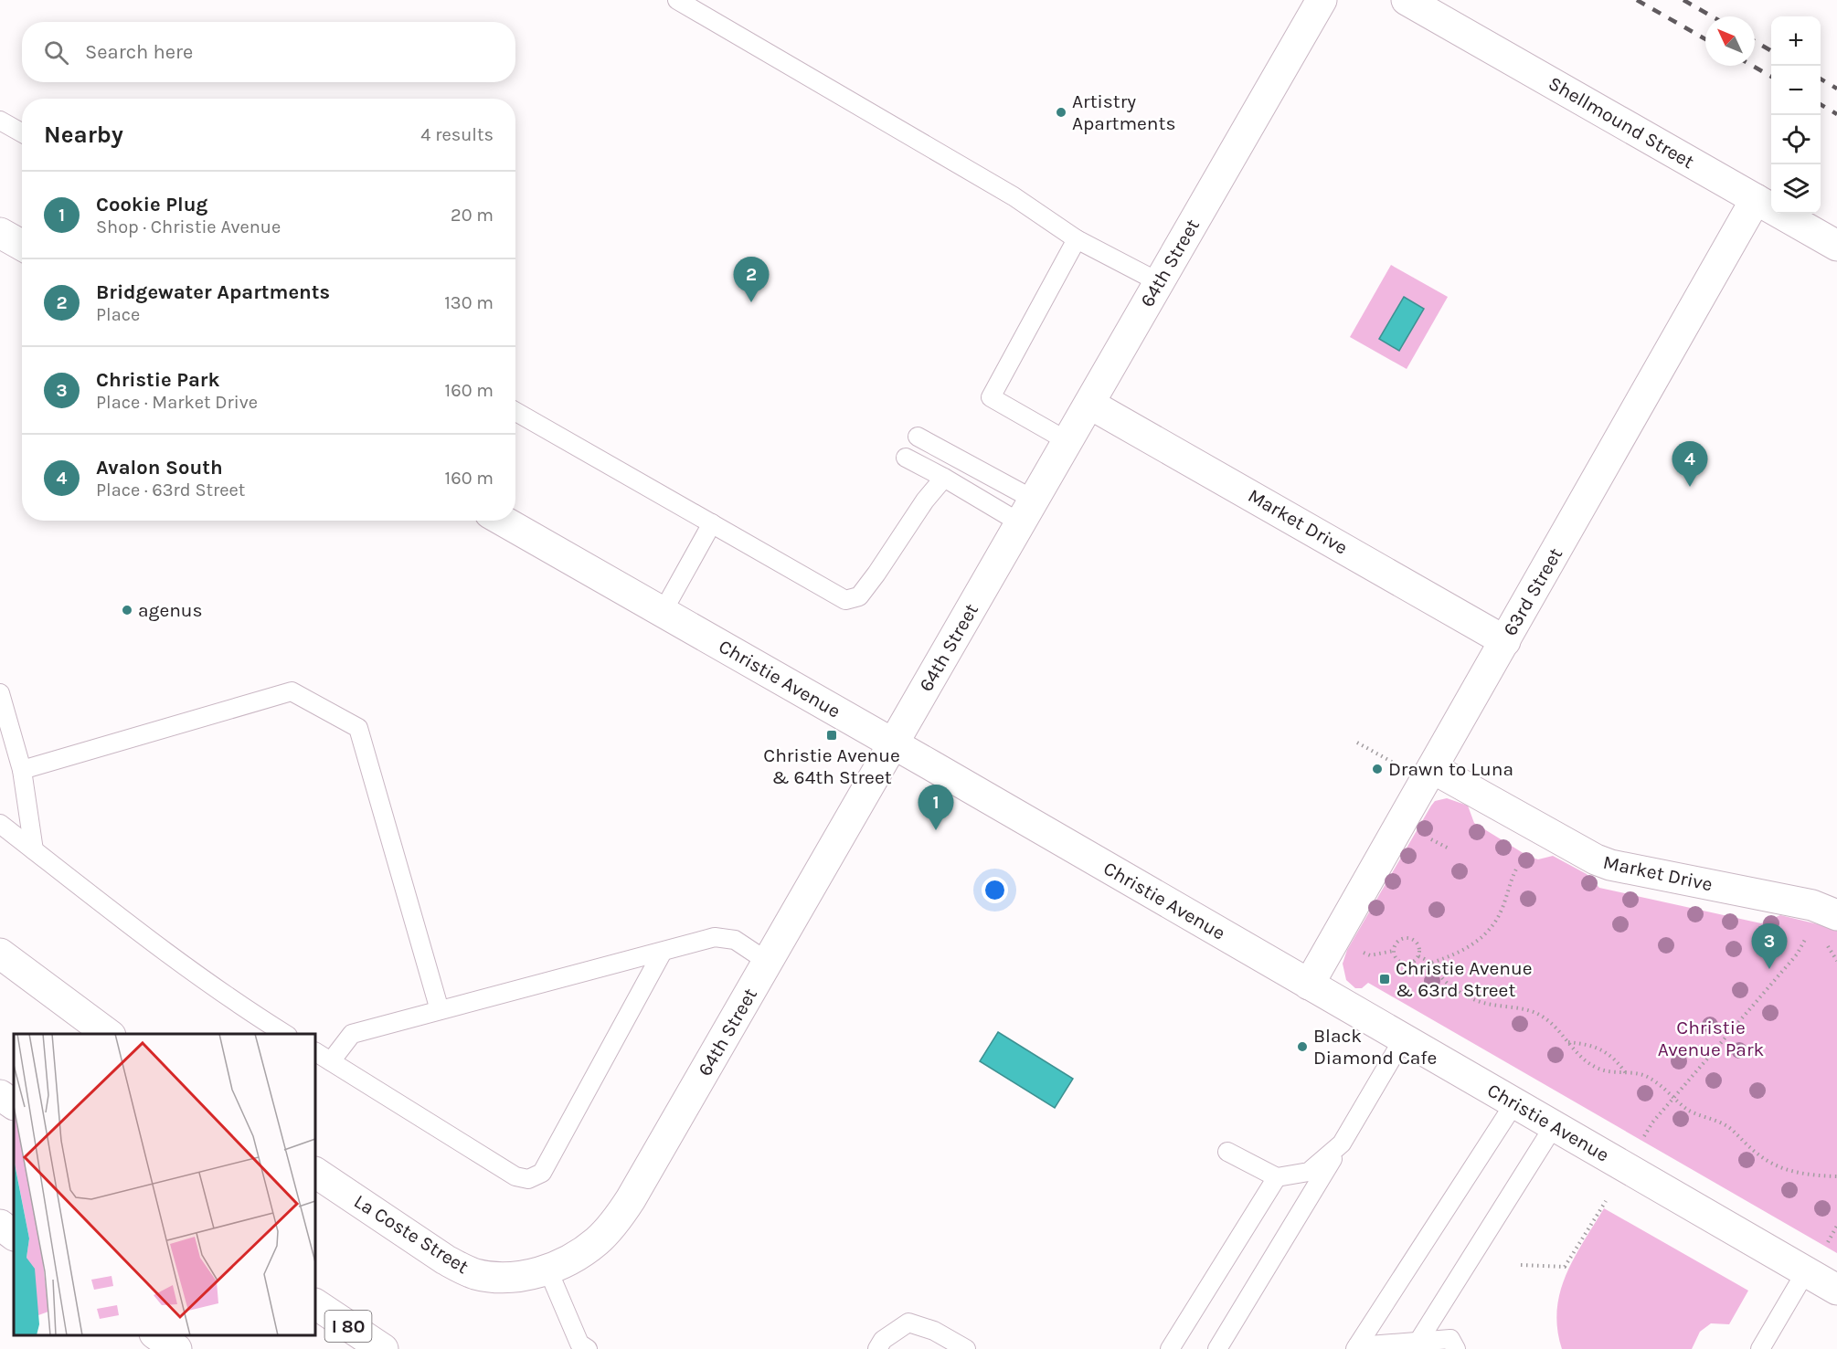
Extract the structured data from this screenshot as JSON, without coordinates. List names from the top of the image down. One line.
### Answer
{"streets":{"main road":["Shellmound Street","64th Street","Market Drive","63rd Street","Christie Avenue","La Coste Street","I 80"]},"crossings":[["Shellmound Street","63rd Street"],["64th Street","Market Drive"],["64th Street","Christie Avenue"],["64th Street","La Coste Street"],["Market Drive","63rd Street"],["63rd Street","Christie Avenue"]],"parks":["Christie Avenue Park"],"places":{"other":["Artistry Apartments","agenus","Drawn to Luna","Black Diamond Cafe"],"transit":["Christie Avenue & 64th Street","Christie Avenue & 63rd Street"]},"north":"top left","page":{"map_buttons":["+","−"],"search":"Search here","heading":["Nearby","4 results"],"list":[{"mark":"1","name":"Cookie Plug","note":"Shop · Christie Avenue","value":"20 m"},{"mark":"2","name":"Bridgewater Apartments","note":"Place","value":"130 m"},{"mark":"3","name":"Christie Park","note":"Place · Market Drive","value":"160 m"},{"mark":"4","name":"Avalon South","note":"Place · 63rd Street","value":"160 m"}],"pins":["2","4","1","3"]}}
